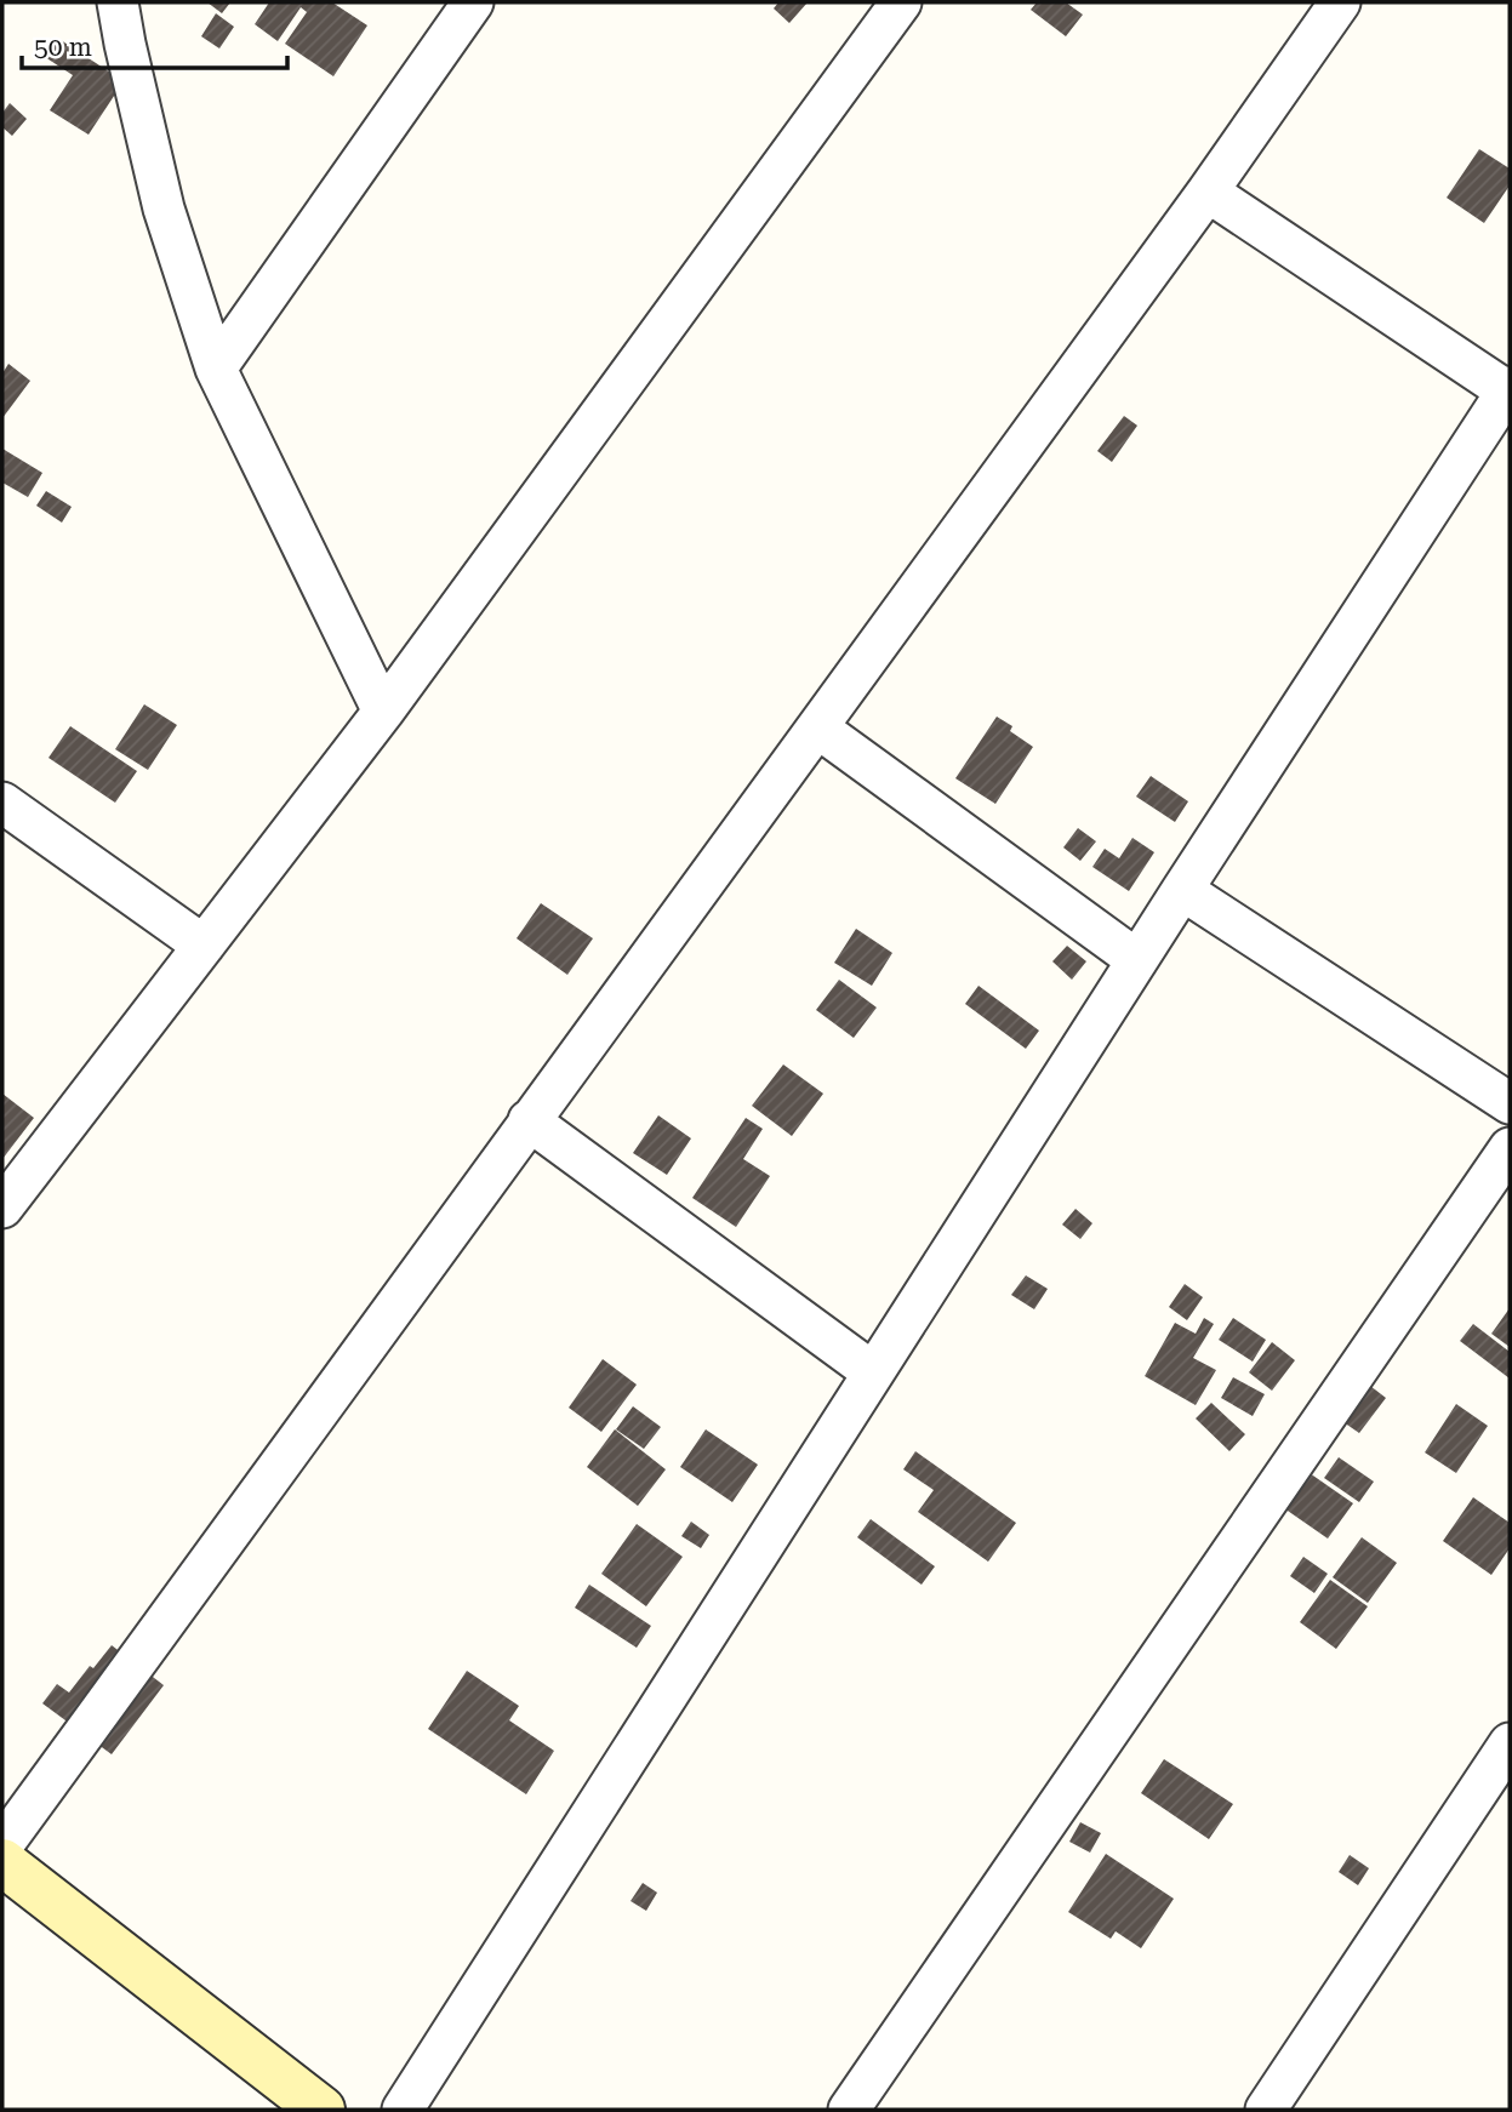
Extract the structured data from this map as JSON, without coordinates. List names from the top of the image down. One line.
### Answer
{"scale_bar":"50 m"}
